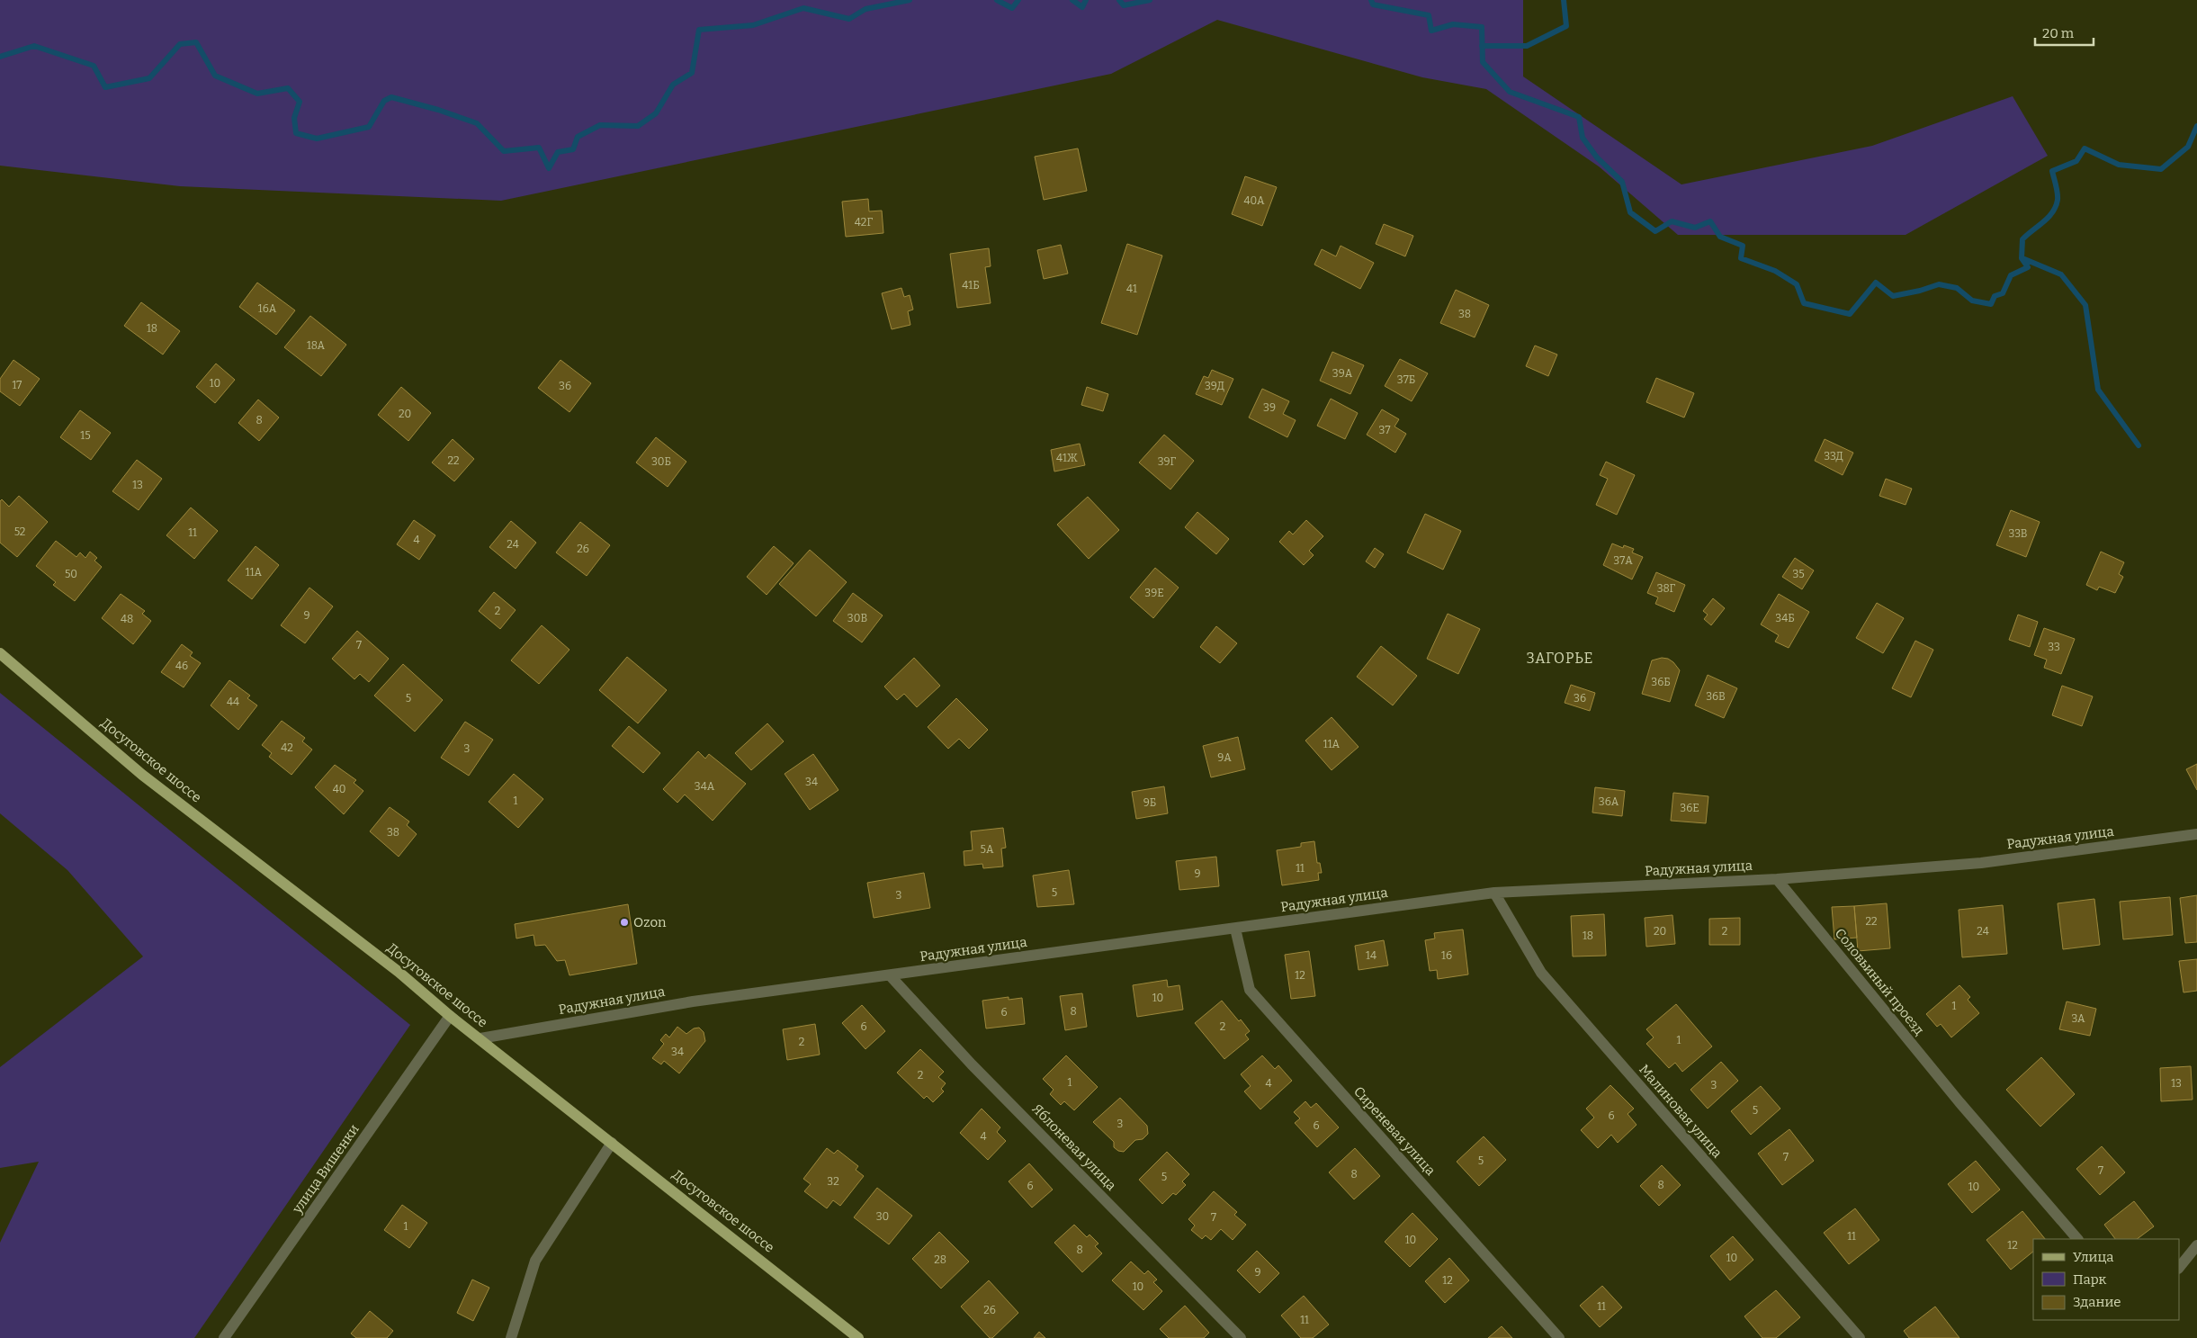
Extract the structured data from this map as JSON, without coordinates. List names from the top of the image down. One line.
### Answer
{"streets":{"main road":["Досуговское шоссе"],"street":["Радужная улица","Соловьиный проезд","Малиновая улица","Сиреневая улица","Яблоневая улица","улица Вишенки"]},"crossings":[["Досуговское шоссе","Радужная улица"],["Досуговское шоссе","улица Вишенки"],["Радужная улица","Соловьиный проезд"],["Радужная улица","Малиновая улица"],["Радужная улица","Сиреневая улица"],["Радужная улица","Яблоневая улица"]],"districts":["ЗАГОРЬЕ"],"places":["Ozon"],"house_numbers":["40А","42Г","41Б","41","16А","38","18","18А","39А","37Б","10","17","36","39Д","39","20","8","37","15","33Д","41Ж","22","30Б","39Г","13","52","11","33В","4","24","26","37А","11А","50","35","38Г","39Е","2","9","30В","34Б","48","7","33","46","36Б","36В","5","36","44","11А","42","3","9А","34","34А","40","1","36А","9Б","36Е","38","5А","11","9","5","3","22","20","2","24","18","14","16","12","10","1","8","6","3А","6","2","1","2","34","2","1","4","13","3","5","6","3","6","4","7","5","7","8","5","32","8","6","10","30","7","1","11","10","12","8","10","28","9","12","10","11","26","11"],"legend":["Улица","Парк","Здание"],"scale_bar":"20 m"}
